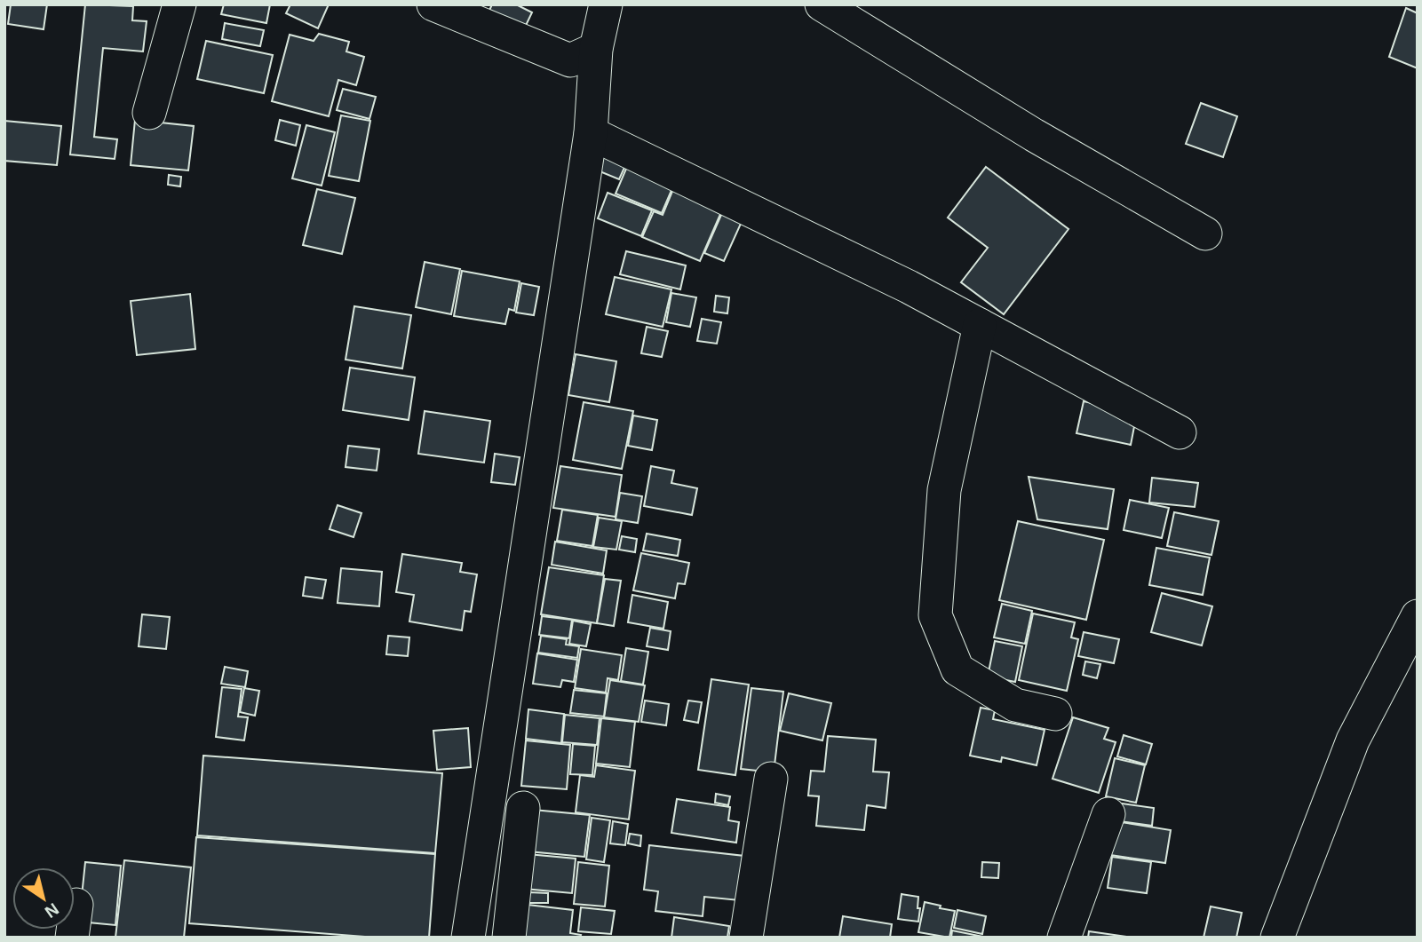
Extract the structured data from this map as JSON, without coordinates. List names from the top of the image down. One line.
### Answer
{"north":"bottom right"}
